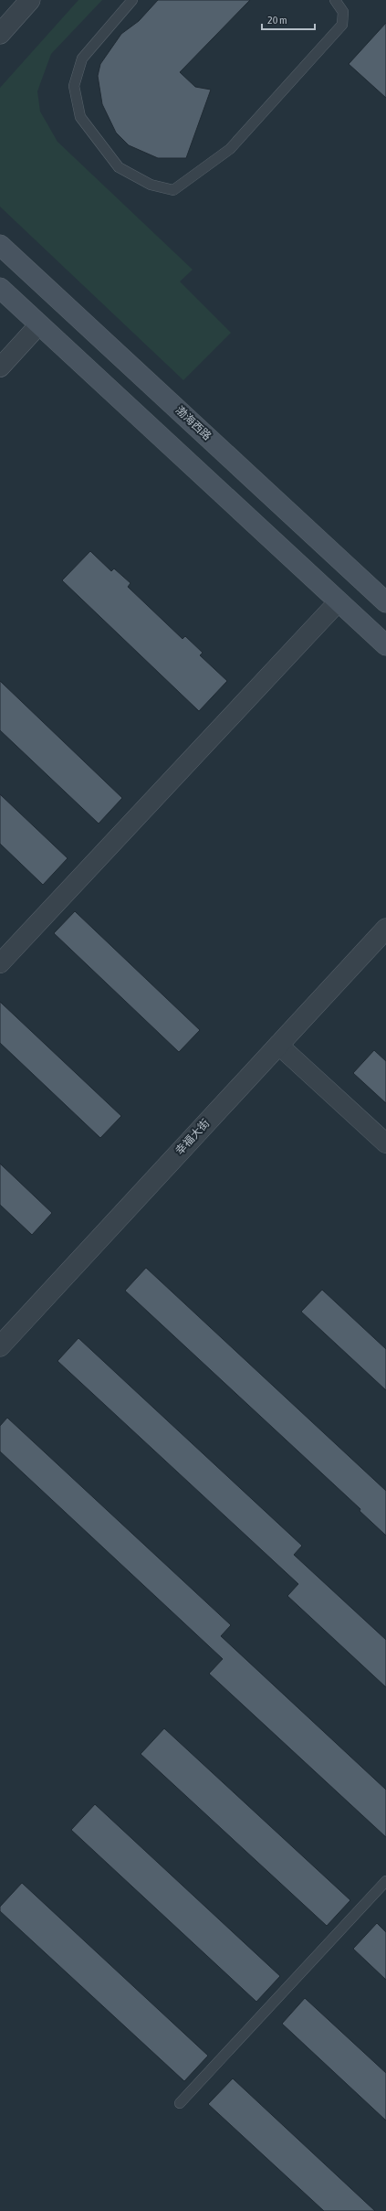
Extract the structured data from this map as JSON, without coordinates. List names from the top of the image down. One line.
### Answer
{"streets":{"main road":["渤海西路"],"street":["幸福大街"]},"scale_bar":"20 m"}
